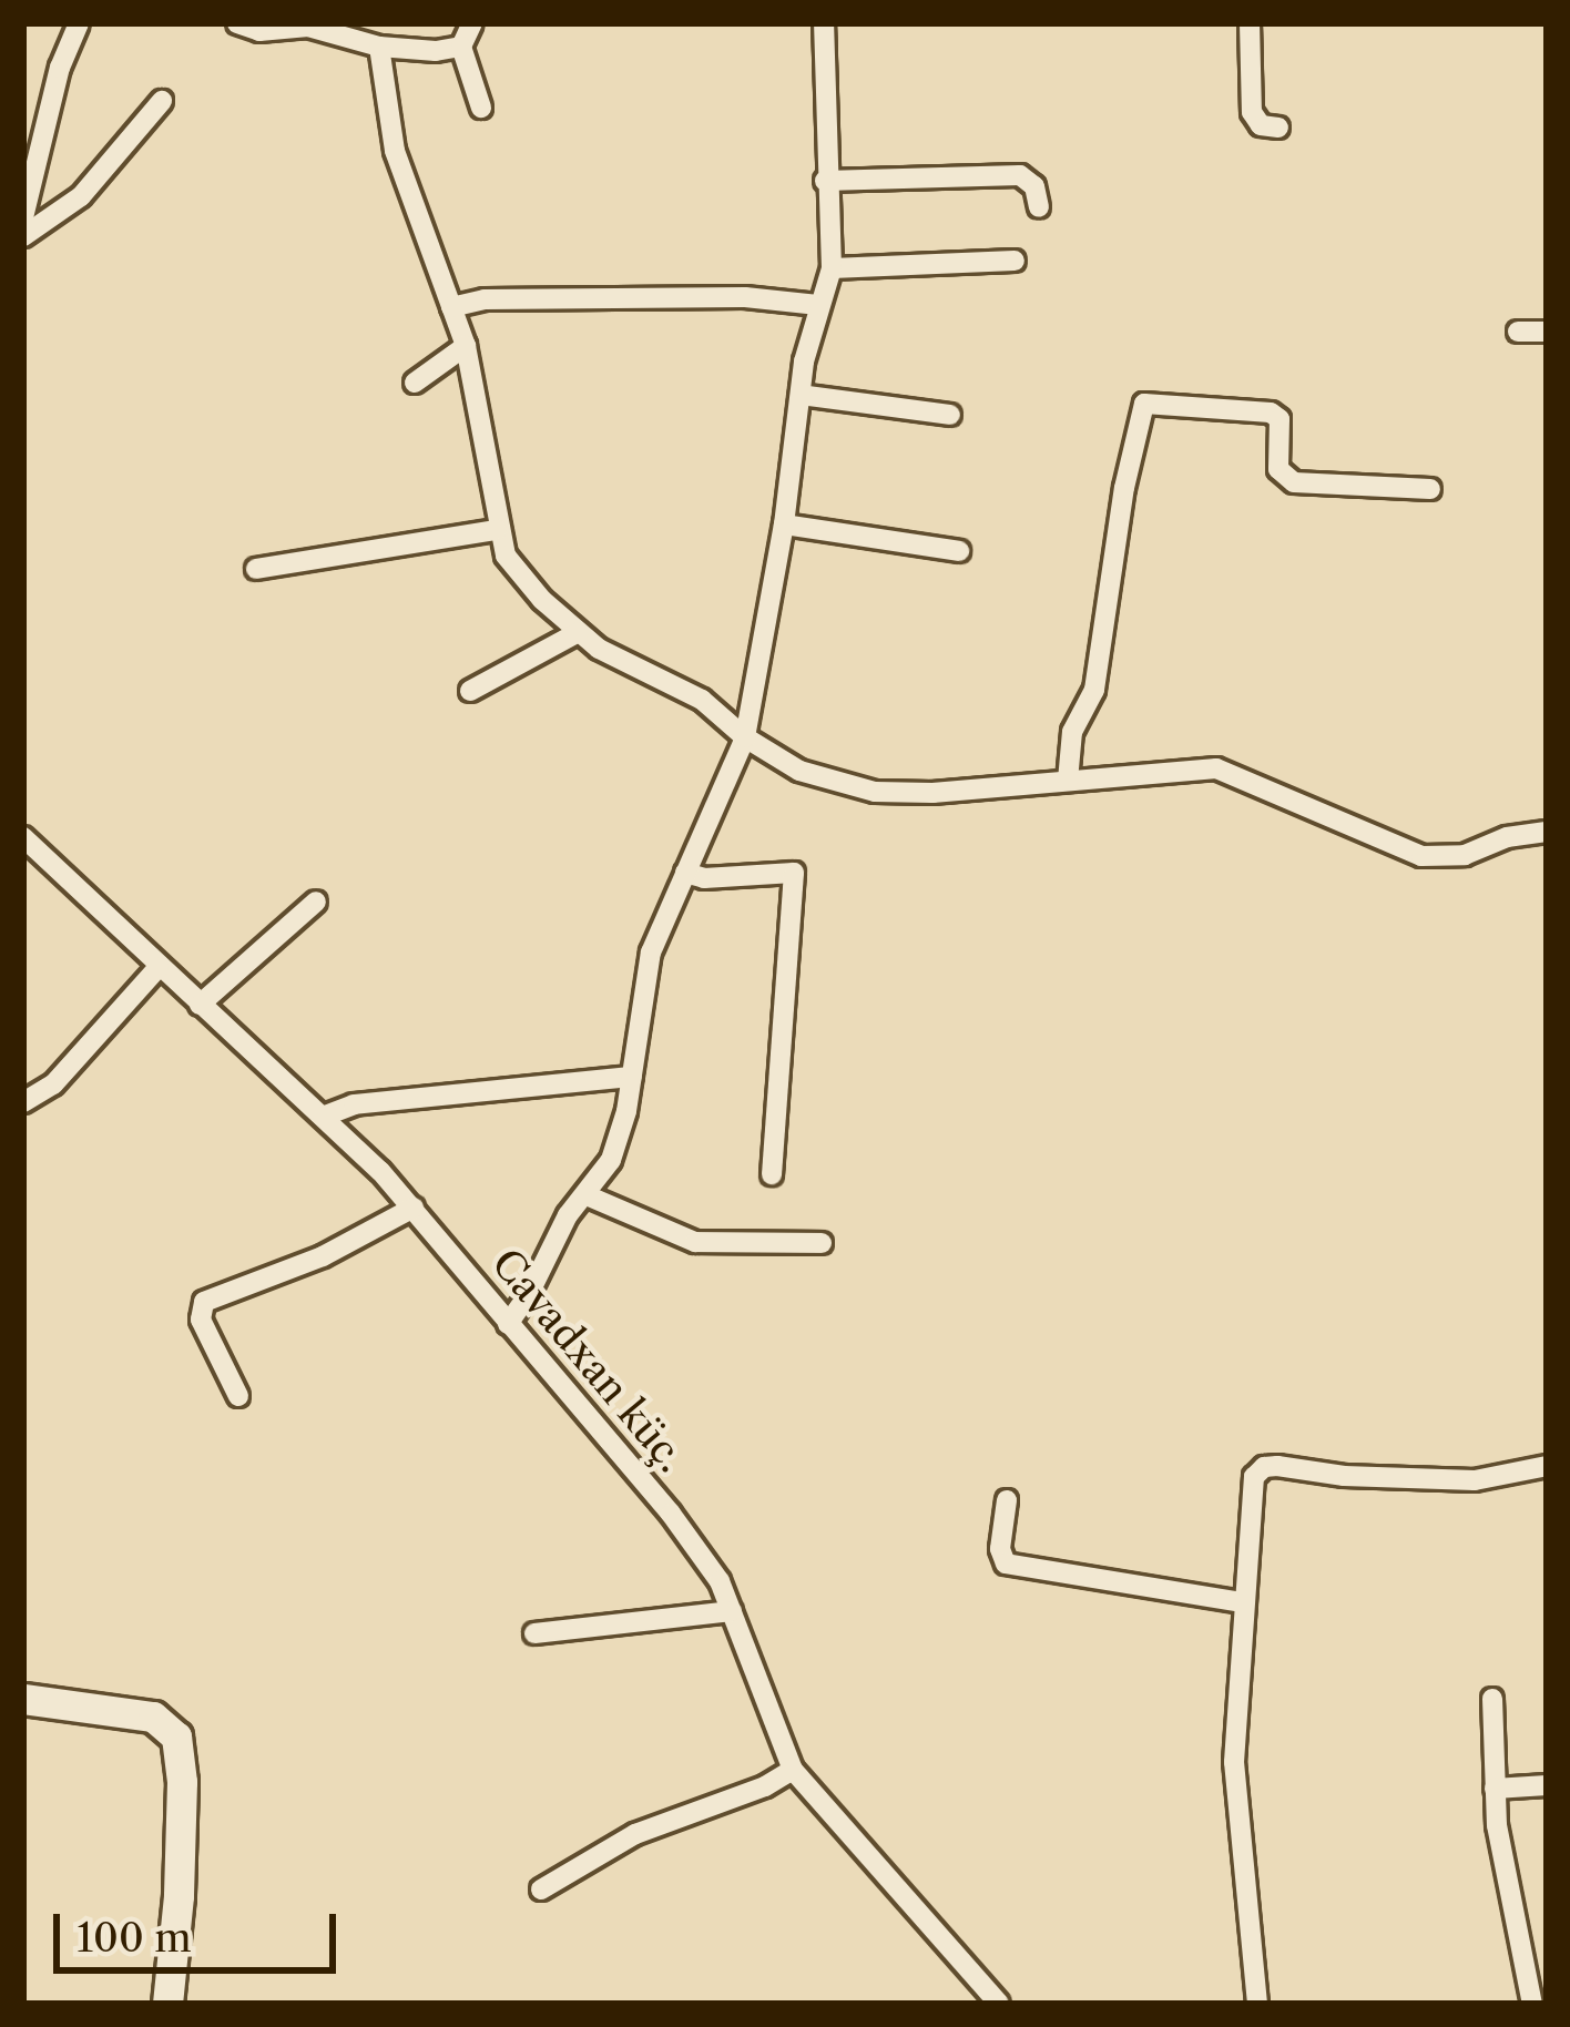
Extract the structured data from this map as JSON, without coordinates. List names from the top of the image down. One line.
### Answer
{"streets":{"street":["Cavadxan küç."]},"scale_bar":"100 m"}
